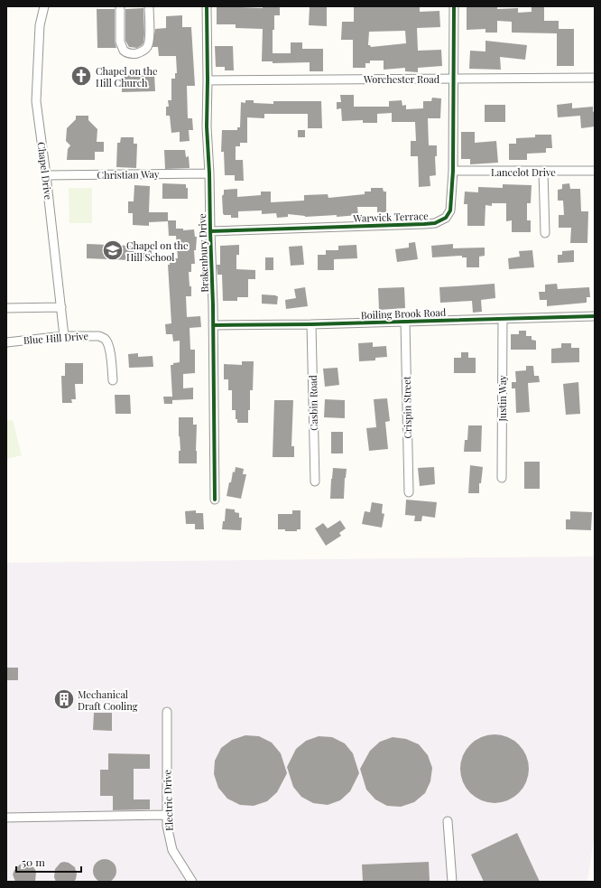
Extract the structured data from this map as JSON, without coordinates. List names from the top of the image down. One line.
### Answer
{"streets":{"street":["Worchester Road","Chapel Drive","Lancelot Drive","Christian Way","Warwick Terrace","Brakenbury Drive","Boiling Brook Road","Blue Hill Drive","Justin Way","Casbin Road","Crispin Street","Electric Drive"]},"crossings":[["Worchester Road","Warwick Terrace"],["Worchester Road","Brakenbury Drive"],["Chapel Drive","Christian Way"],["Chapel Drive","Blue Hill Drive"],["Lancelot Drive","Warwick Terrace"],["Christian Way","Brakenbury Drive"],["Warwick Terrace","Brakenbury Drive"],["Brakenbury Drive","Boiling Brook Road"],["Boiling Brook Road","Justin Way"],["Boiling Brook Road","Casbin Road"],["Boiling Brook Road","Crispin Street"]],"places":{"church":["Chapel on the Hill Church"],"school or university":["Chapel on the Hill School"],"building":["Mechanical Draft Cooling"]},"scale_bar":"50 m"}
